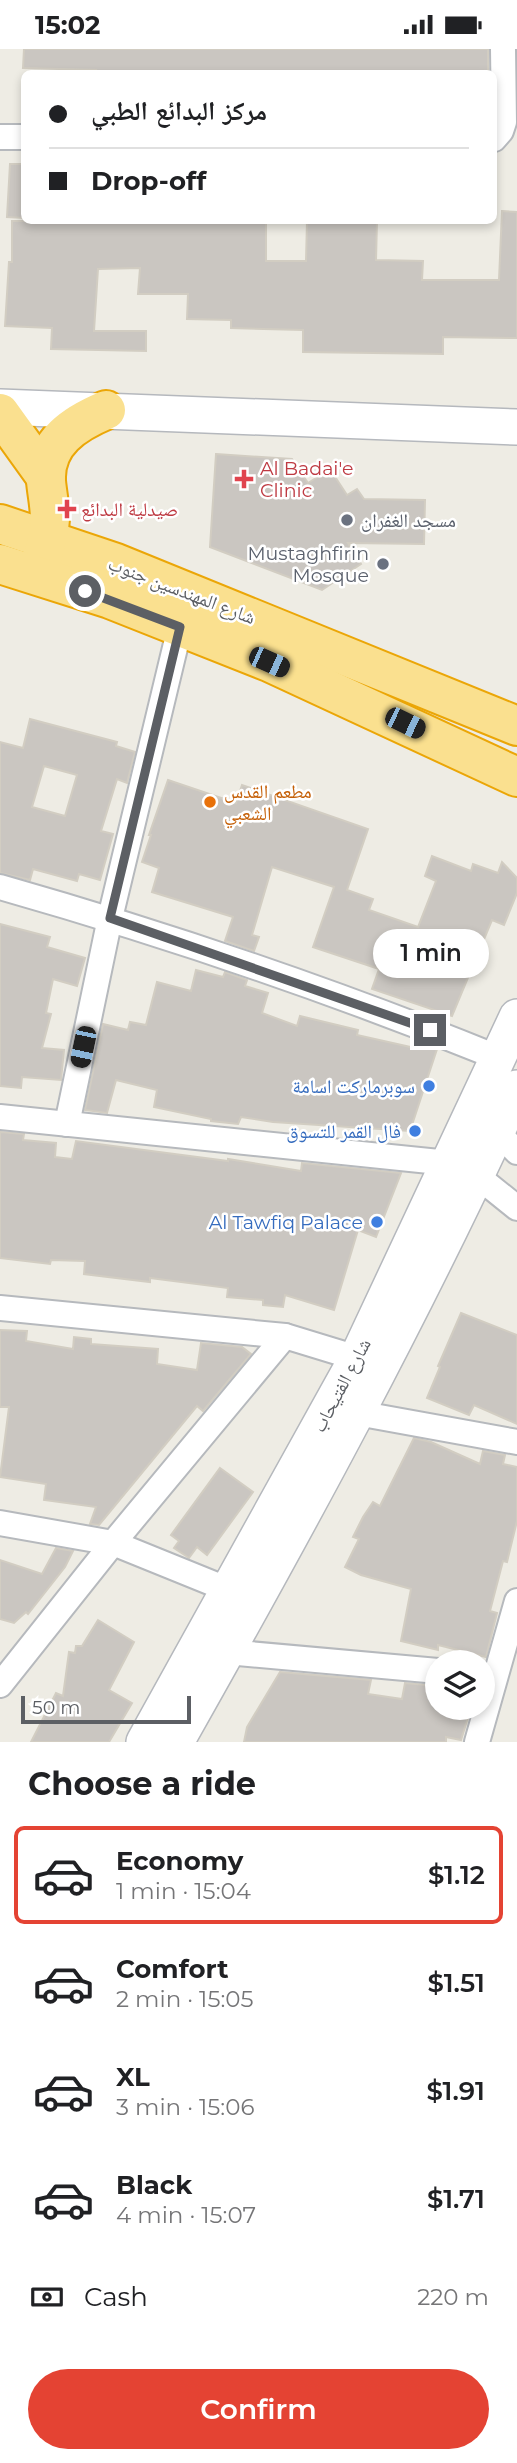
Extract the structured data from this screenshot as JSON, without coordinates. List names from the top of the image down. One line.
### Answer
{"streets":{"highway":["شارع المهندسين جنوب"],"main road":["شارع الفتيحاب"]},"places":{"health":["Al Badai'e Clinic","صيدلية البدائع"],"other":["مسجد الغفران","Mustaghfirin Mosque","مطعم القدس الشعبي","سوبرماركت اسامة","فال القمر للتسوق","Al Tawfiq Palace"]},"scale_bar":"50 m","page":{"status":"15:02","banner":["مركز البدائع الطبي","Drop-off"],"bubble":"1 min","scale":"50 m","heading":"Choose a ride","list":[{"name":"Economy","note":"1 min · 15:04","value":"$1.12"},{"name":"Comfort","note":"2 min · 15:05","value":"$1.51"},{"name":"XL","note":"3 min · 15:06","value":"$1.91"},{"name":"Black","note":"4 min · 15:07","value":"$1.71"}],"pay":["Cash","220 m"],"buttons":"Confirm"}}
